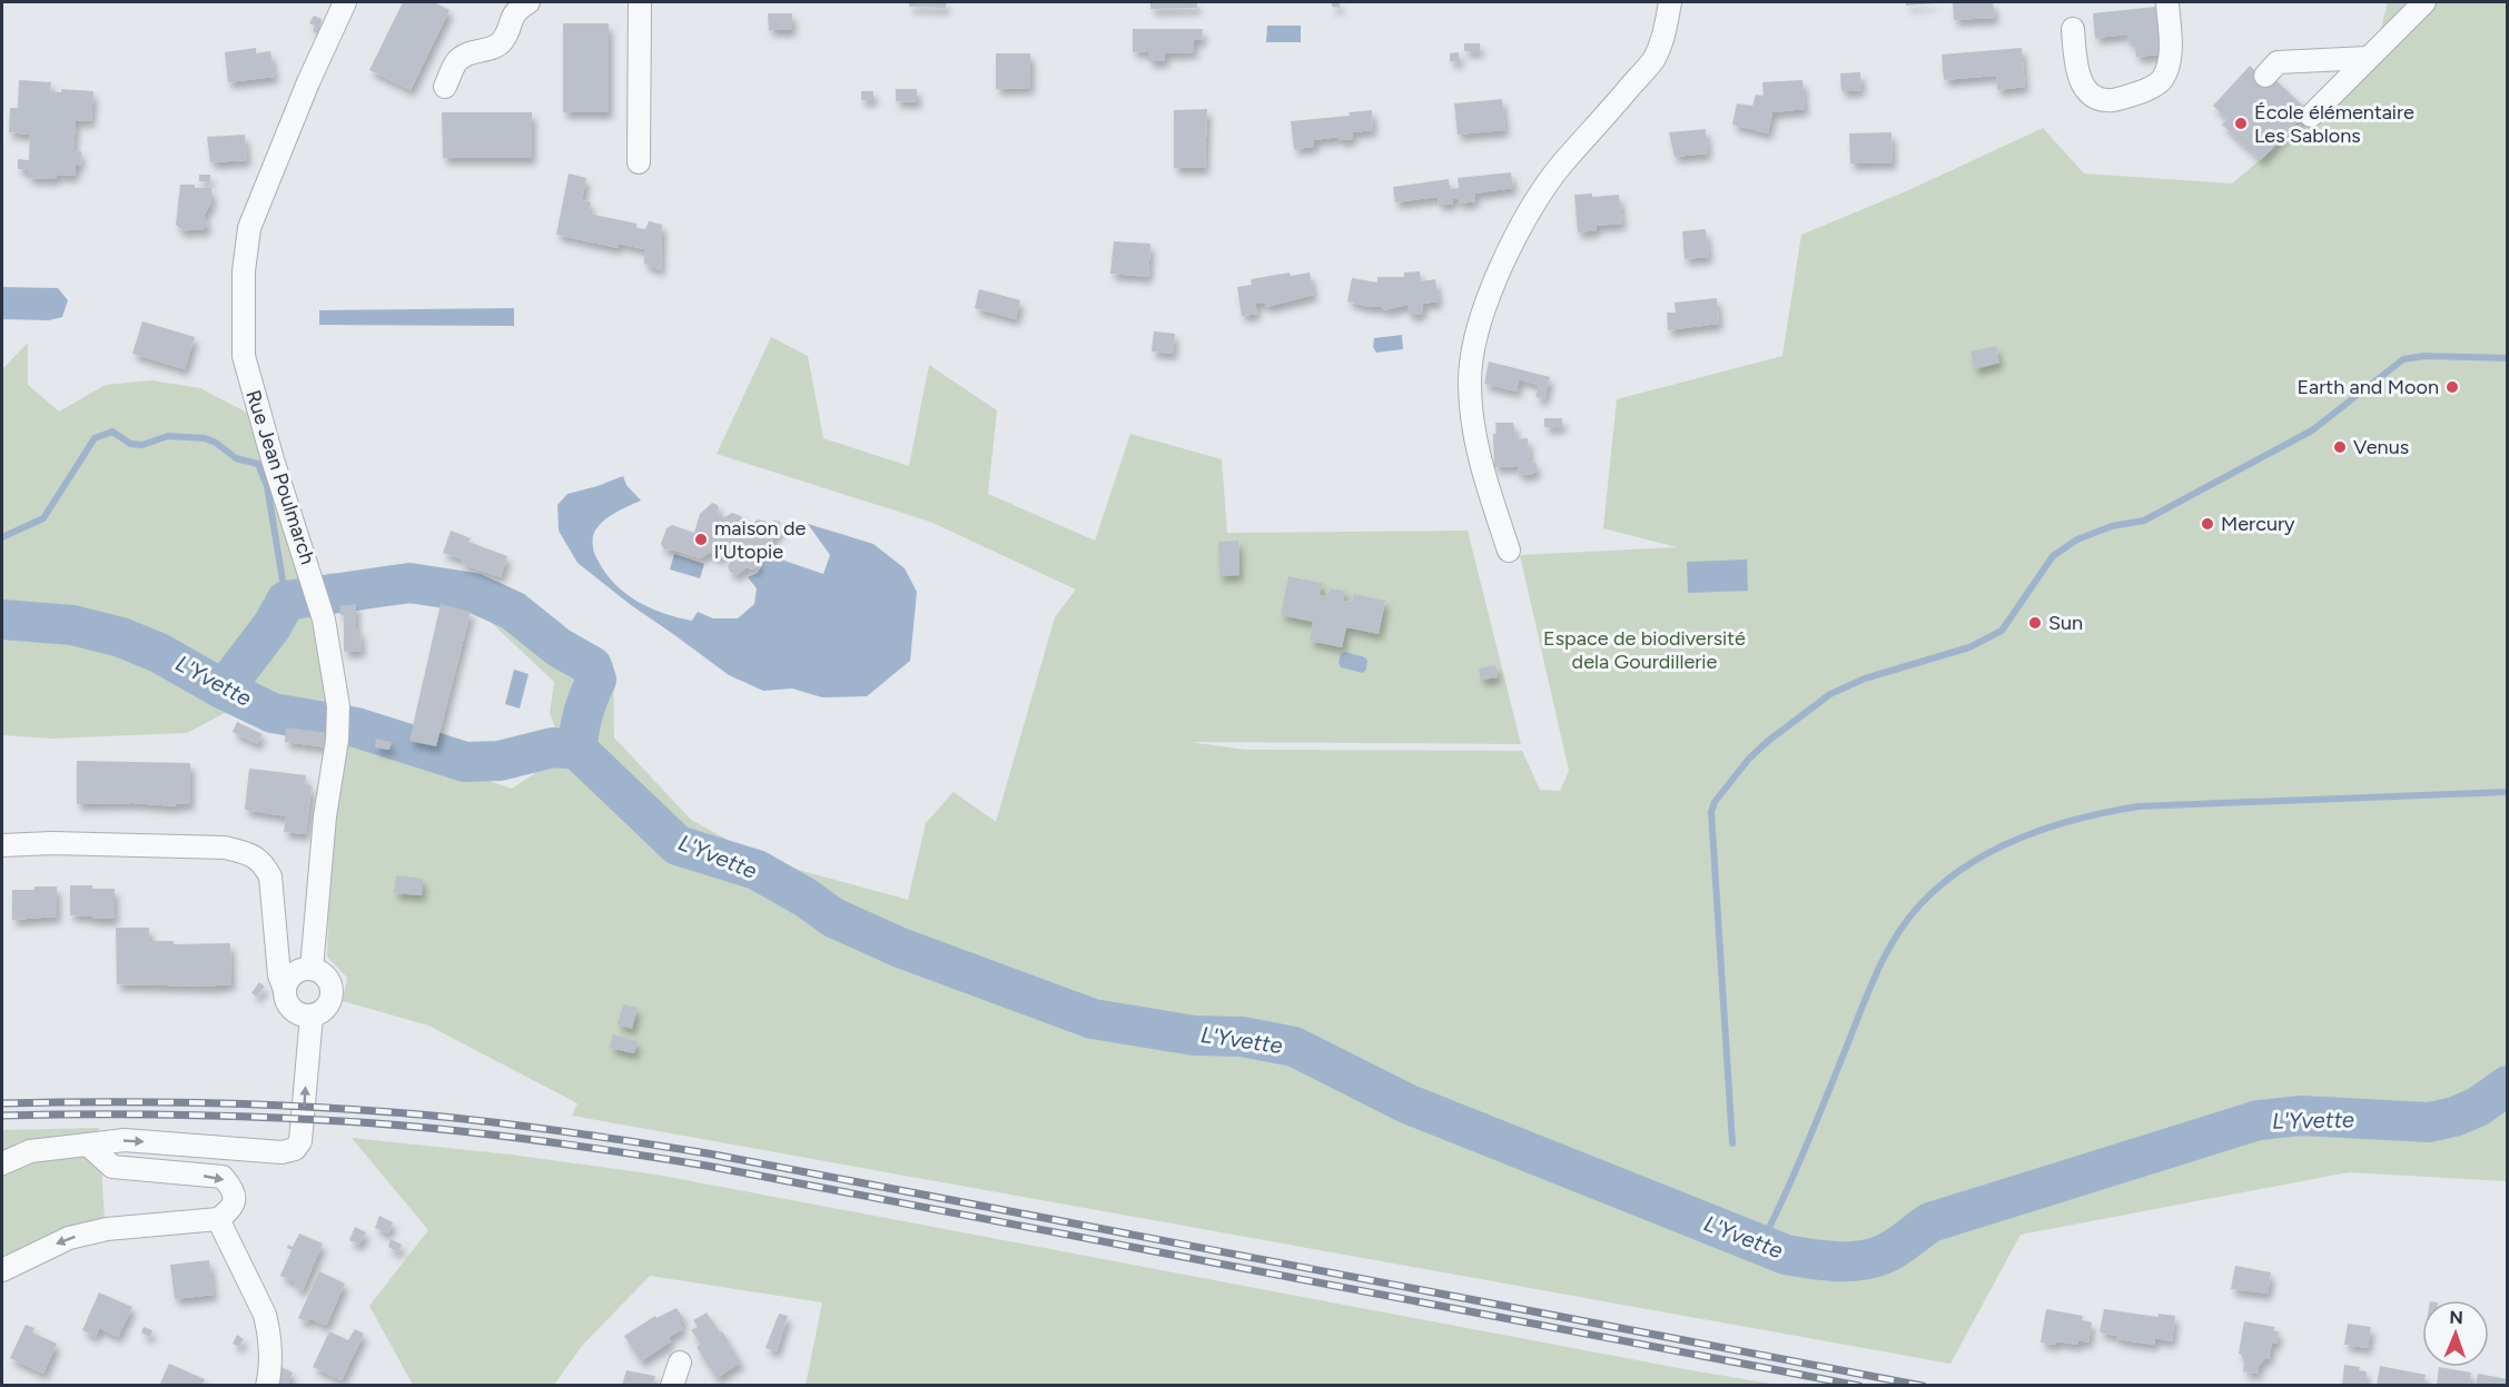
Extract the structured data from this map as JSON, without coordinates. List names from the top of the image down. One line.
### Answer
{"streets":{"street":["Rue Jean Poulmarch"]},"water":["L'Yvette"],"parks":["Espace de biodiversité dela Gourdillerie"],"places":["École élémentaire Les Sablons","Earth and Moon","Venus","Mercury","maison de l'Utopie","Sun"],"north":"top"}
